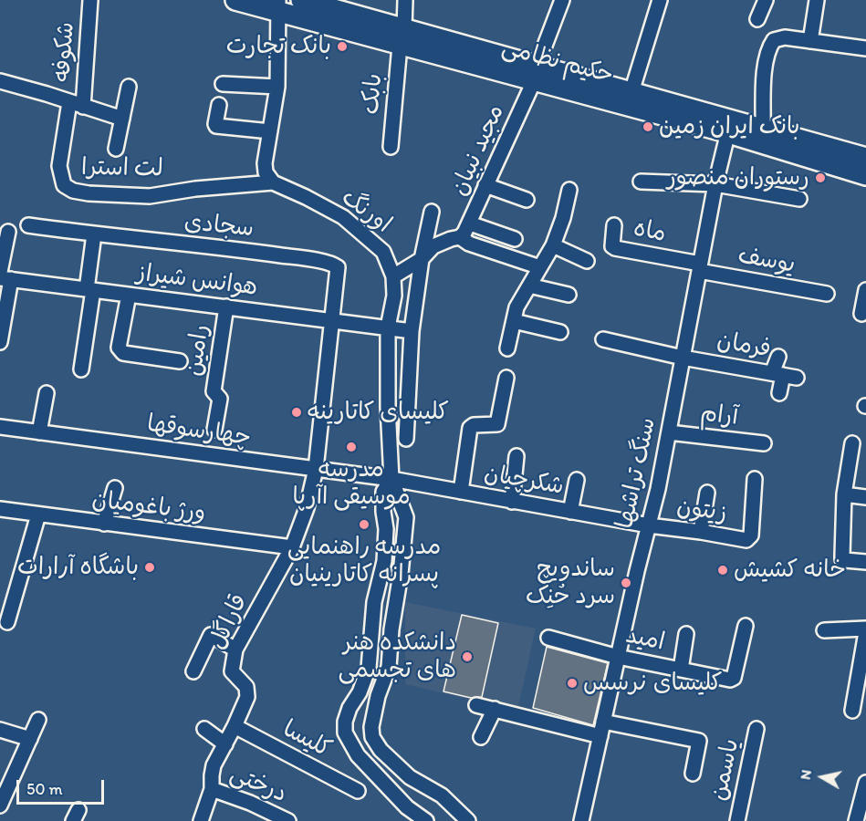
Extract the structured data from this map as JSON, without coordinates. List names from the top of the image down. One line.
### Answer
{"streets":{"main road":["حکیم نظامی"],"street":["شکوفه","بابک","مجید نبیان","لت استرا","اورنگ","سجادی","ماه","یوسف","هوانس شیراز","فرمان","رامین","آرام","چهارسوقها","سنگ تراشها","شکرچیان","ورژ باغومیان","زیتون","قاراگل","امید","کلیسا","یاسمن","درختی"]},"crossings":[["حکیم نظامی","بابک"],["حکیم نظامی","مجید نبیان"],["حکیم نظامی","سنگ تراشها"],["لت استرا","اورنگ"],["اورنگ","هوانس شیراز"],["اورنگ","چهارسوقها"],["اورنگ","شکرچیان"],["سجادی","قاراگل"],["ماه","یوسف"],["ماه","سنگ تراشها"],["یوسف","سنگ تراشها"],["هوانس شیراز","رامین"],["هوانس شیراز","قاراگل"],["فرمان","سنگ تراشها"],["رامین","چهارسوقها"],["آرام","سنگ تراشها"],["چهارسوقها","شکرچیان"],["چهارسوقها","قاراگل"],["سنگ تراشها","شکرچیان"],["سنگ تراشها","زیتون"],["سنگ تراشها","امید"],["شکرچیان","زیتون"],["ورژ باغومیان","قاراگل"],["قاراگل","کلیسا"],["قاراگل","درختی"]],"places":["بانک تجارت","بانک ایران زمین","رستوران منصور","کلیسای کاتارینه","مدرسه موسیقی اآرپا","مدرسه راهنمایی پسرانه کاتارینیان","باشگاه آرارات","خانه کشیش","ساندویچ سرد حُنِک","دانشکده هنر های تجسمی","کلیسای نرسس"],"scale_bar":"50 m","north":"left"}
